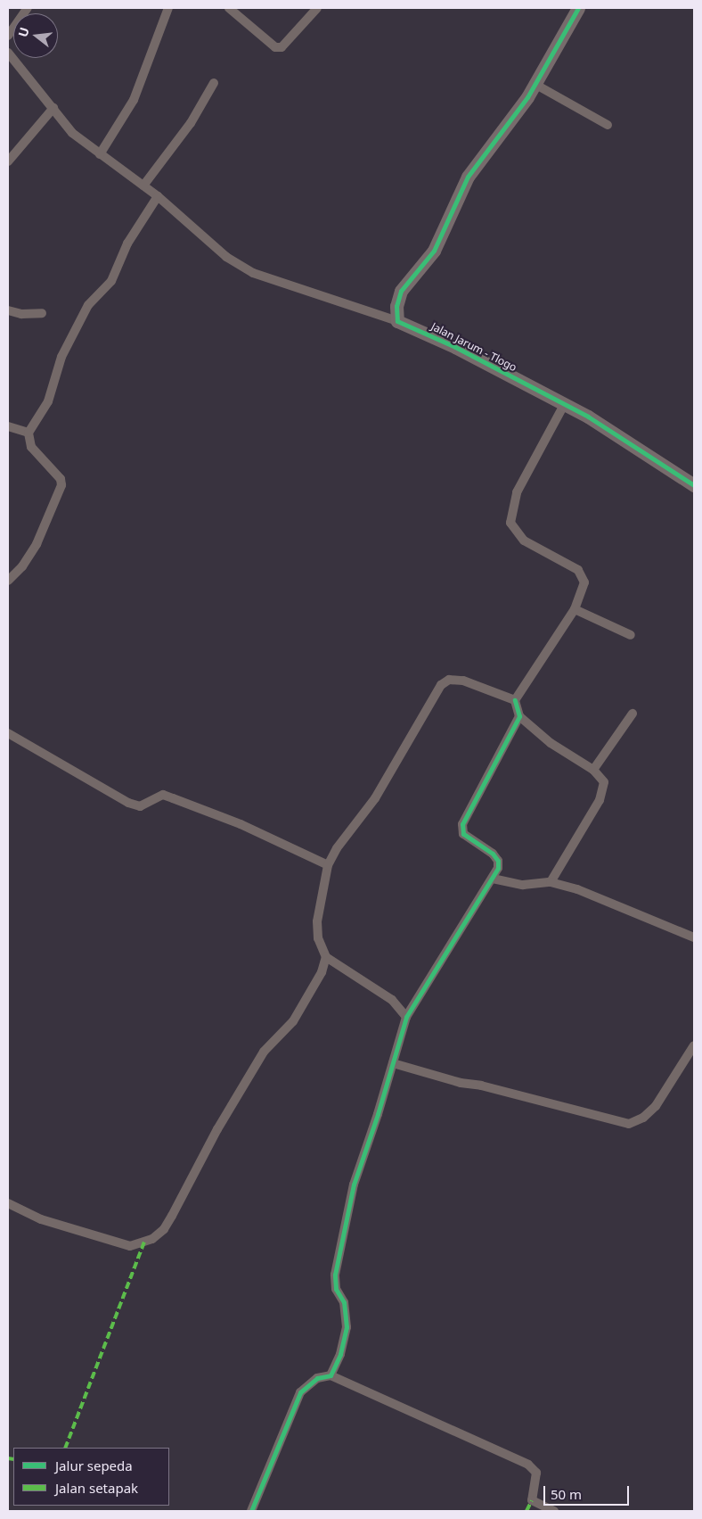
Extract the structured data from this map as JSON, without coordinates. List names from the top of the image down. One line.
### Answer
{"streets":{"street":["Jalan Jarum - Tlogo"]},"legend":["Jalur sepeda","Jalan setapak"],"scale_bar":"50 m","north":"left"}
